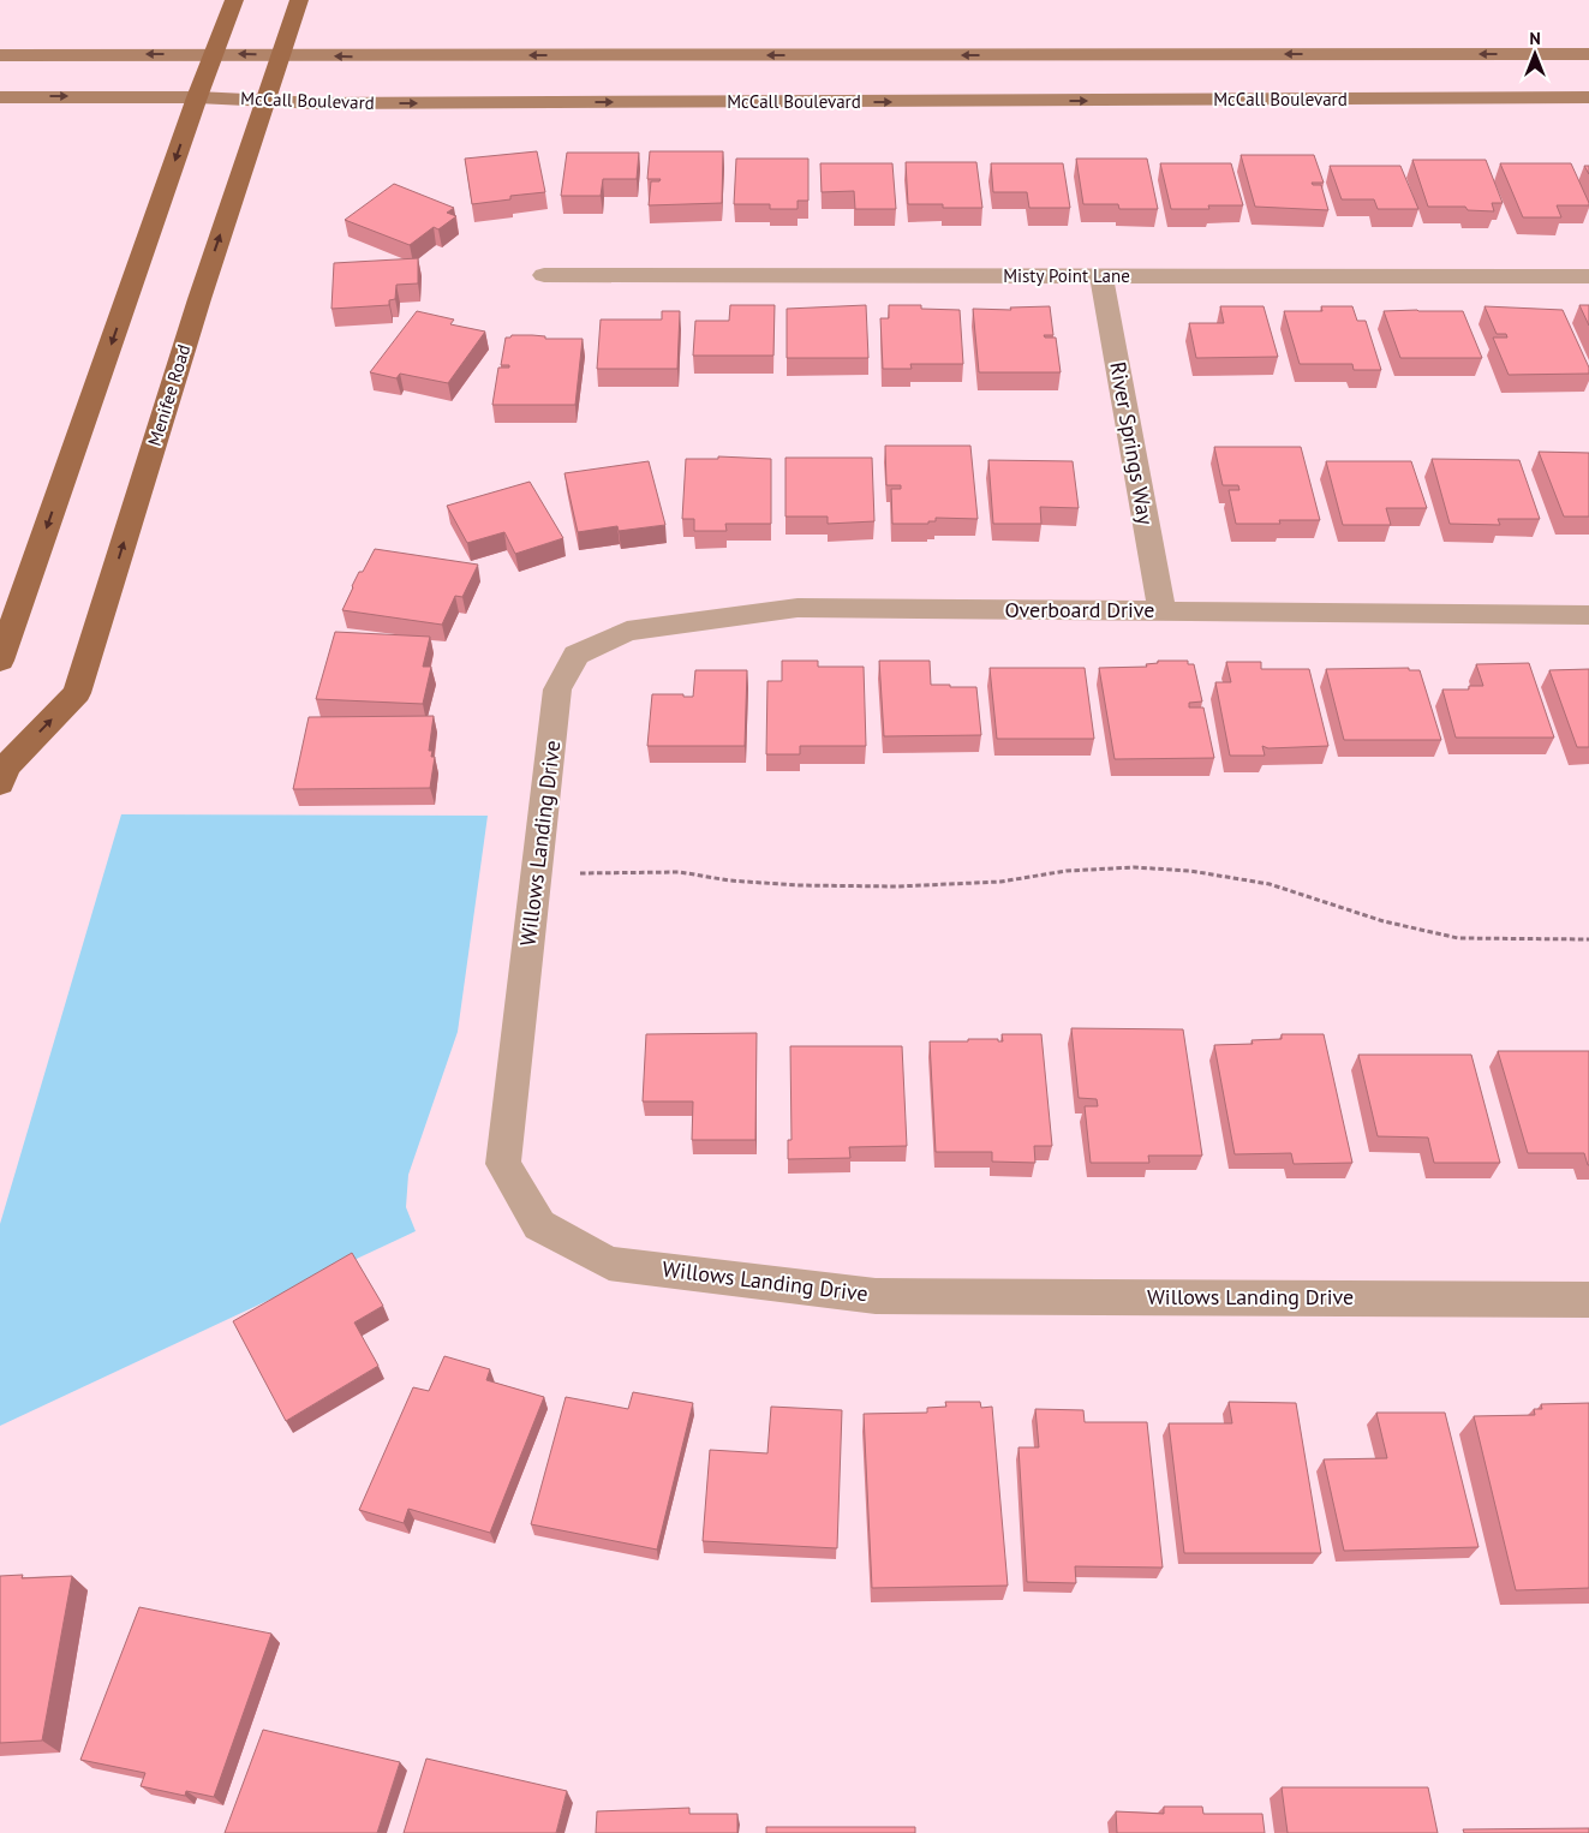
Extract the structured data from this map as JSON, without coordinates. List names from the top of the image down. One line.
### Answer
{"streets":{"main road":["McCall Boulevard","Menifee Road"],"street":["Misty Point Lane","River Springs Way","Overboard Drive","Willows Landing Drive"]},"crossings":[["McCall Boulevard","Menifee Road"],["Misty Point Lane","River Springs Way"],["River Springs Way","Overboard Drive"],["Overboard Drive","Willows Landing Drive"]],"north":"top"}
